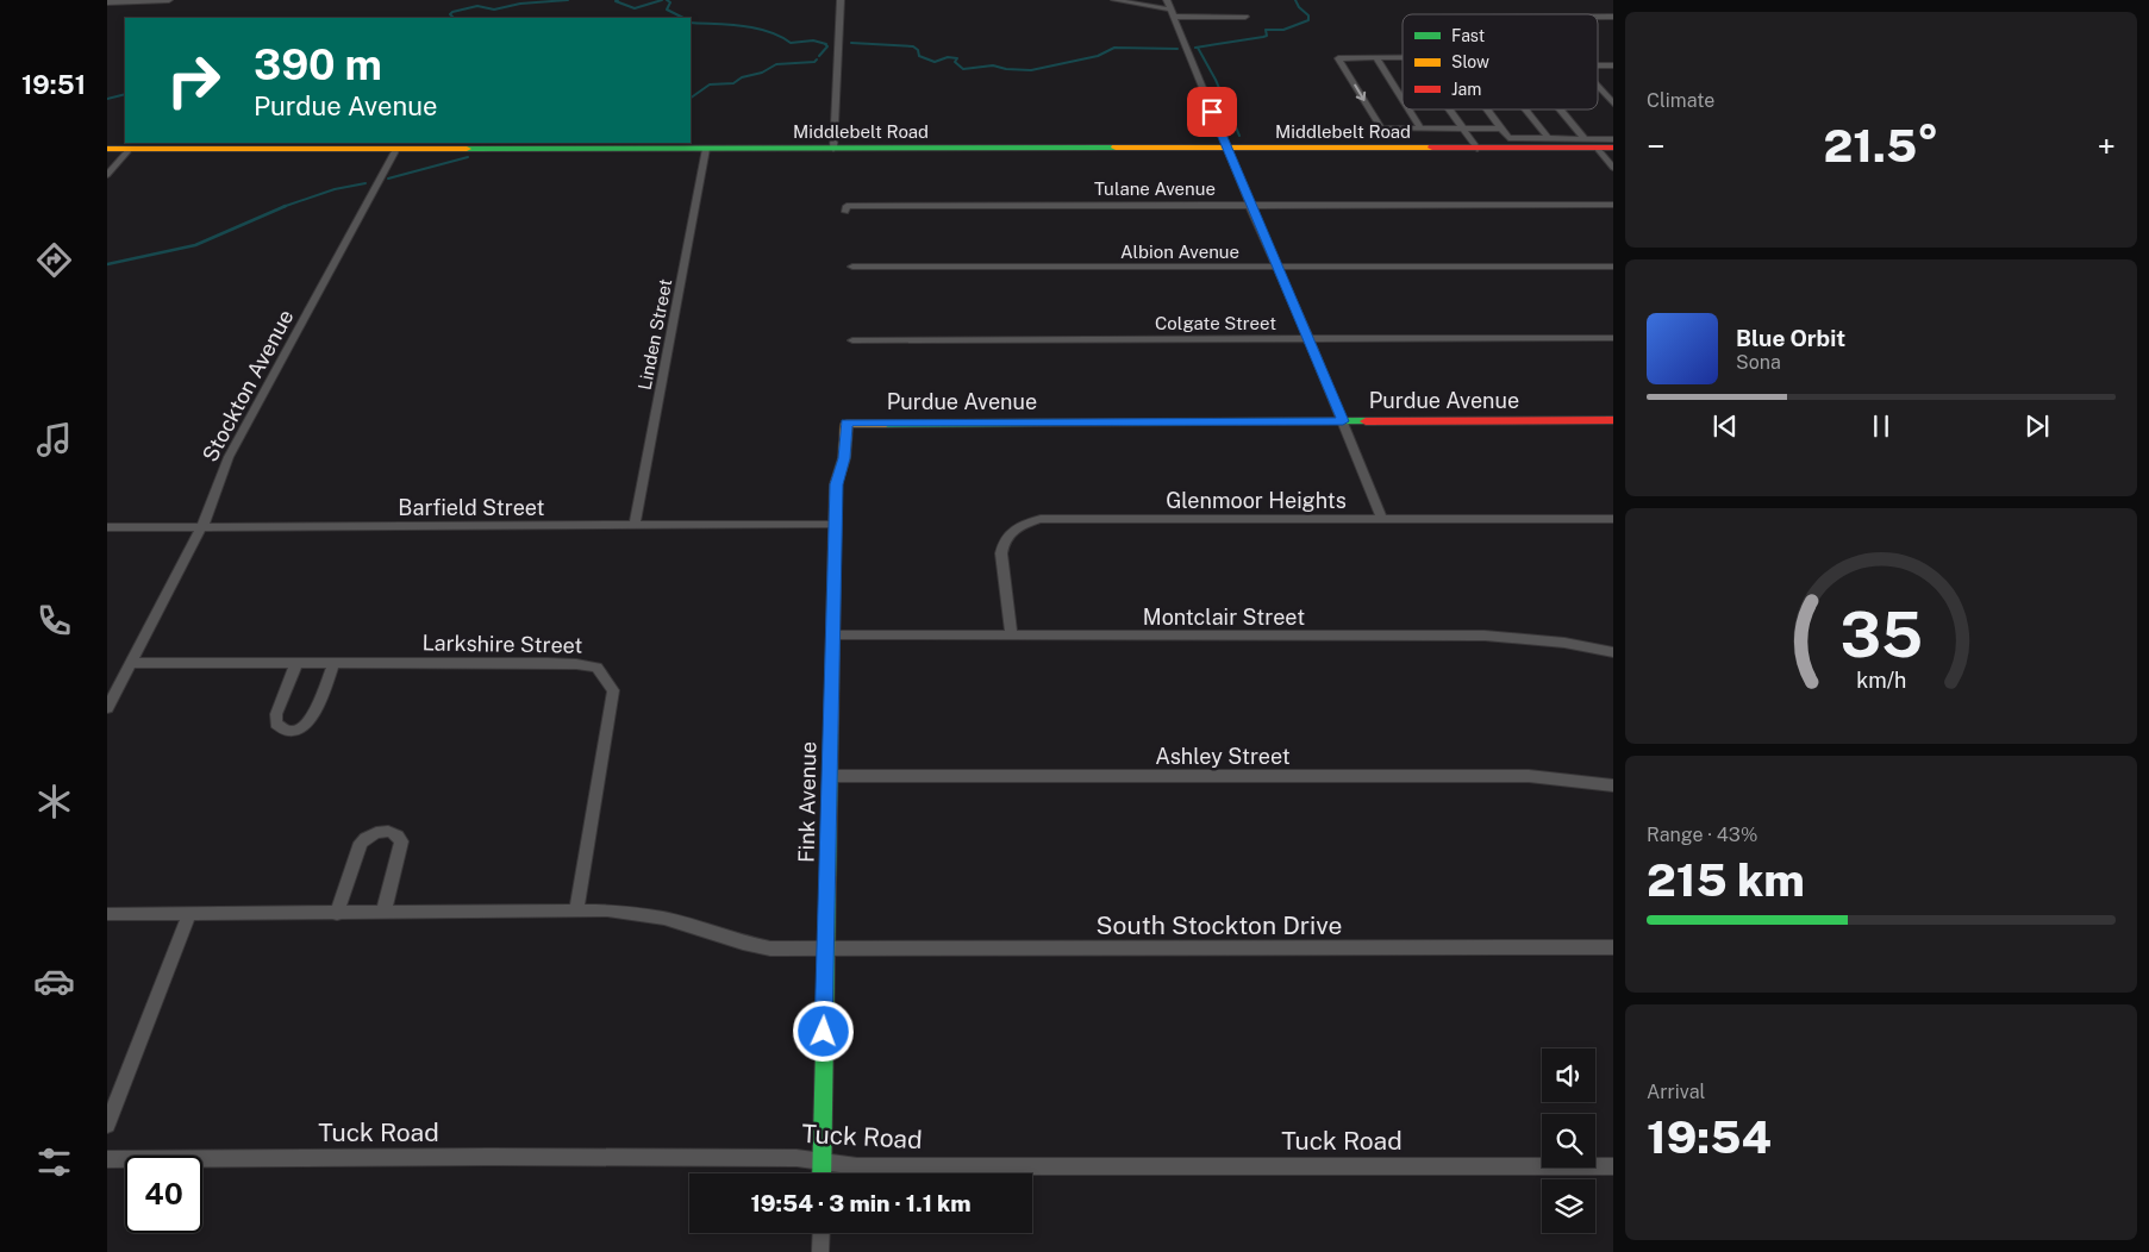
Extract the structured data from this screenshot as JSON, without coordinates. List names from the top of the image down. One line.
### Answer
{"streets":{"street":["Middlebelt Road","Tulane Avenue","Albion Avenue","Colgate Street","Linden Street","Stockton Avenue","Purdue Avenue","Glenmoor Heights","Barfield Street","Montclair Street","Larkshire Street","Ashley Street","Fink Avenue","South Stockton Drive","Tuck Road"]},"crossings":[["Middlebelt Road","Linden Street"],["Middlebelt Road","Stockton Avenue"],["Linden Street","Barfield Street"],["Stockton Avenue","Barfield Street"],["Stockton Avenue","Larkshire Street"],["Purdue Avenue","Fink Avenue"],["Glenmoor Heights","Montclair Street"],["Barfield Street","Fink Avenue"],["Montclair Street","Fink Avenue"],["Larkshire Street","South Stockton Drive"],["Ashley Street","Fink Avenue"],["Fink Avenue","South Stockton Drive"],["Fink Avenue","Tuck Road"]],"legend":["Fast","Slow","Jam"],"page":{"tabs":"19:51","tile":["Climate",["Range · 43%","215 km"],["Arrival","19:54"]],"turn":["390 m","Purdue Avenue"],"heat":["−","21.5°","+"],"song":["Blue Orbit","Sona"],"limit":"40","trip":"19:54 · 3 min · 1.1 km","gauge":["35","km/h"]}}
